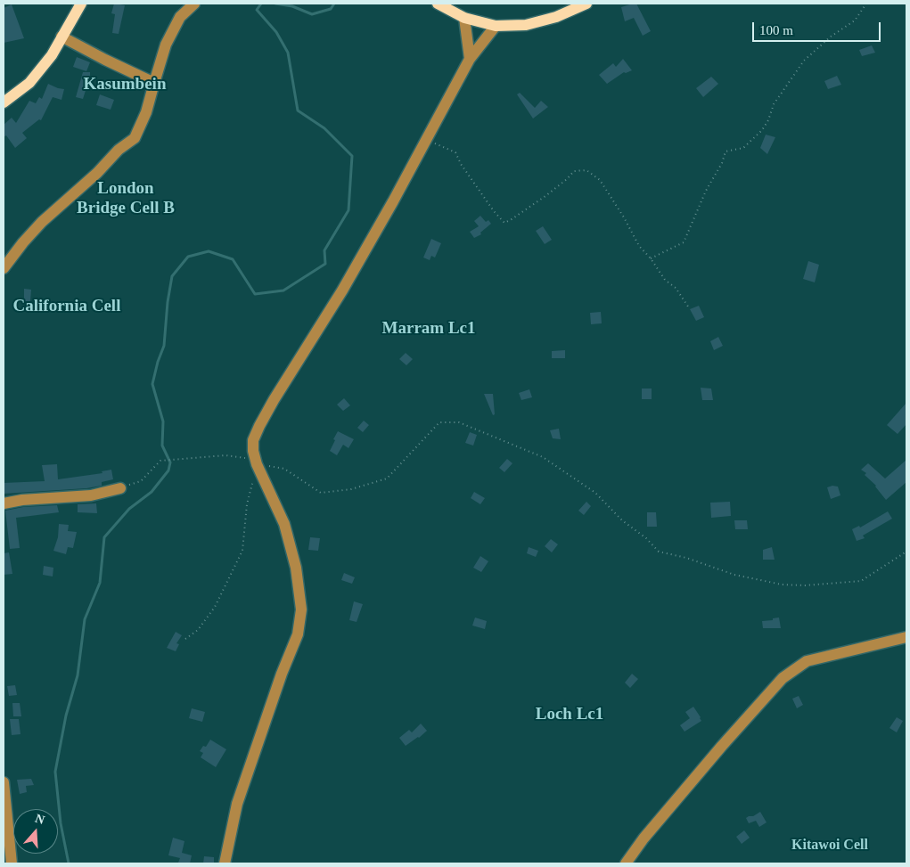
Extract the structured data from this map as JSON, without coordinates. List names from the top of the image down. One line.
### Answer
{"districts":["Kasumbein","London Bridge Cell B","California Cell","Marram Lc1","Loch Lc1","Kitawoi Cell"],"scale_bar":"100 m","north":"top"}
